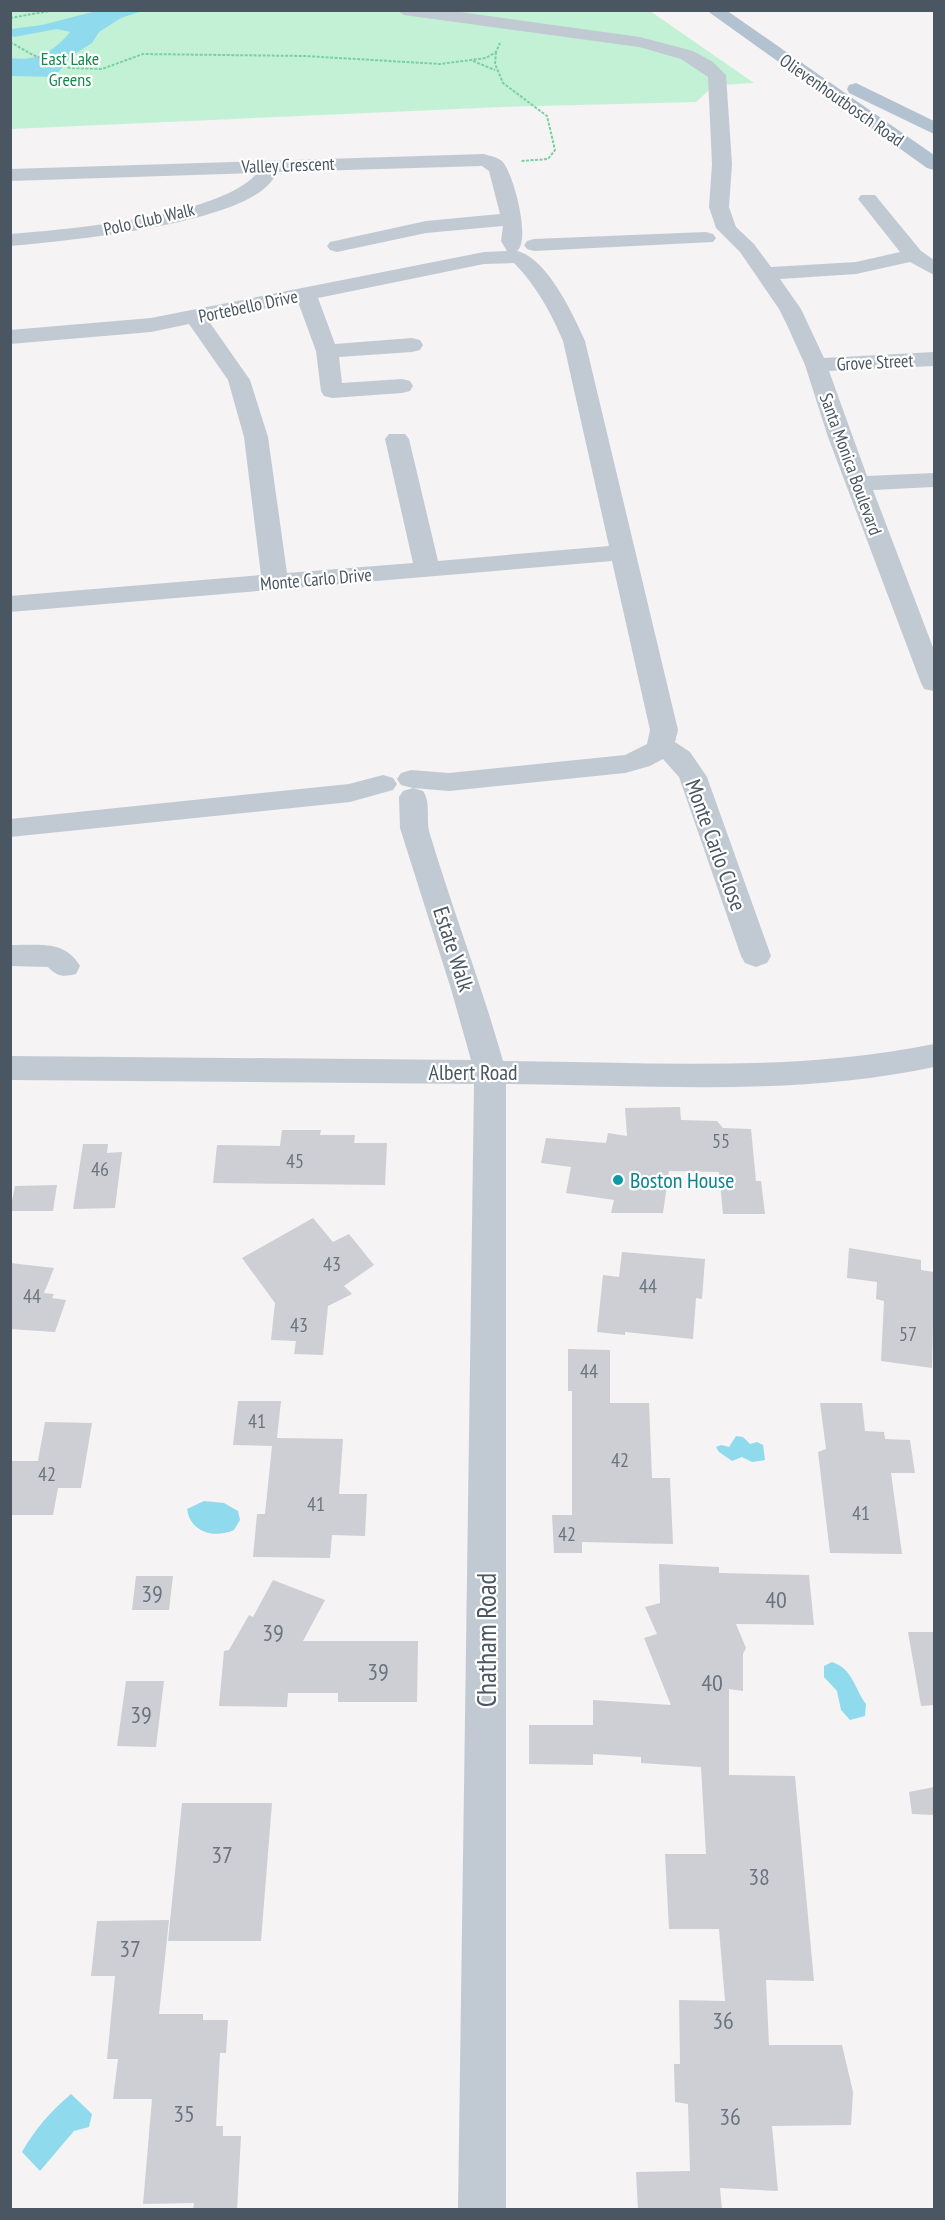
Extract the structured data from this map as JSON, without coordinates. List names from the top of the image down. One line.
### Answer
{"streets":{"main road":["Olievenhoutbosch Road"],"street":["Valley Crescent","Polo Club Walk","Portebello Drive","Grove Street","Santa Monica Boulevard","Monte Carlo Drive","Monte Carlo Close","Estate Walk","Albert Road","Chatham Road"]},"crossings":[["Valley Crescent","Polo Club Walk"],["Portebello Drive","Santa Monica Boulevard"],["Grove Street","Santa Monica Boulevard"],["Estate Walk","Albert Road"],["Estate Walk","Chatham Road"],["Albert Road","Chatham Road"]],"parks":["East Lake Greens"],"places":["Boston House"],"house_numbers":["55","45","46","43","44","44","43","57","44","41","42","42","41","41","42","39","40","39","39","40","39","37","38","37","36","35","36"]}
